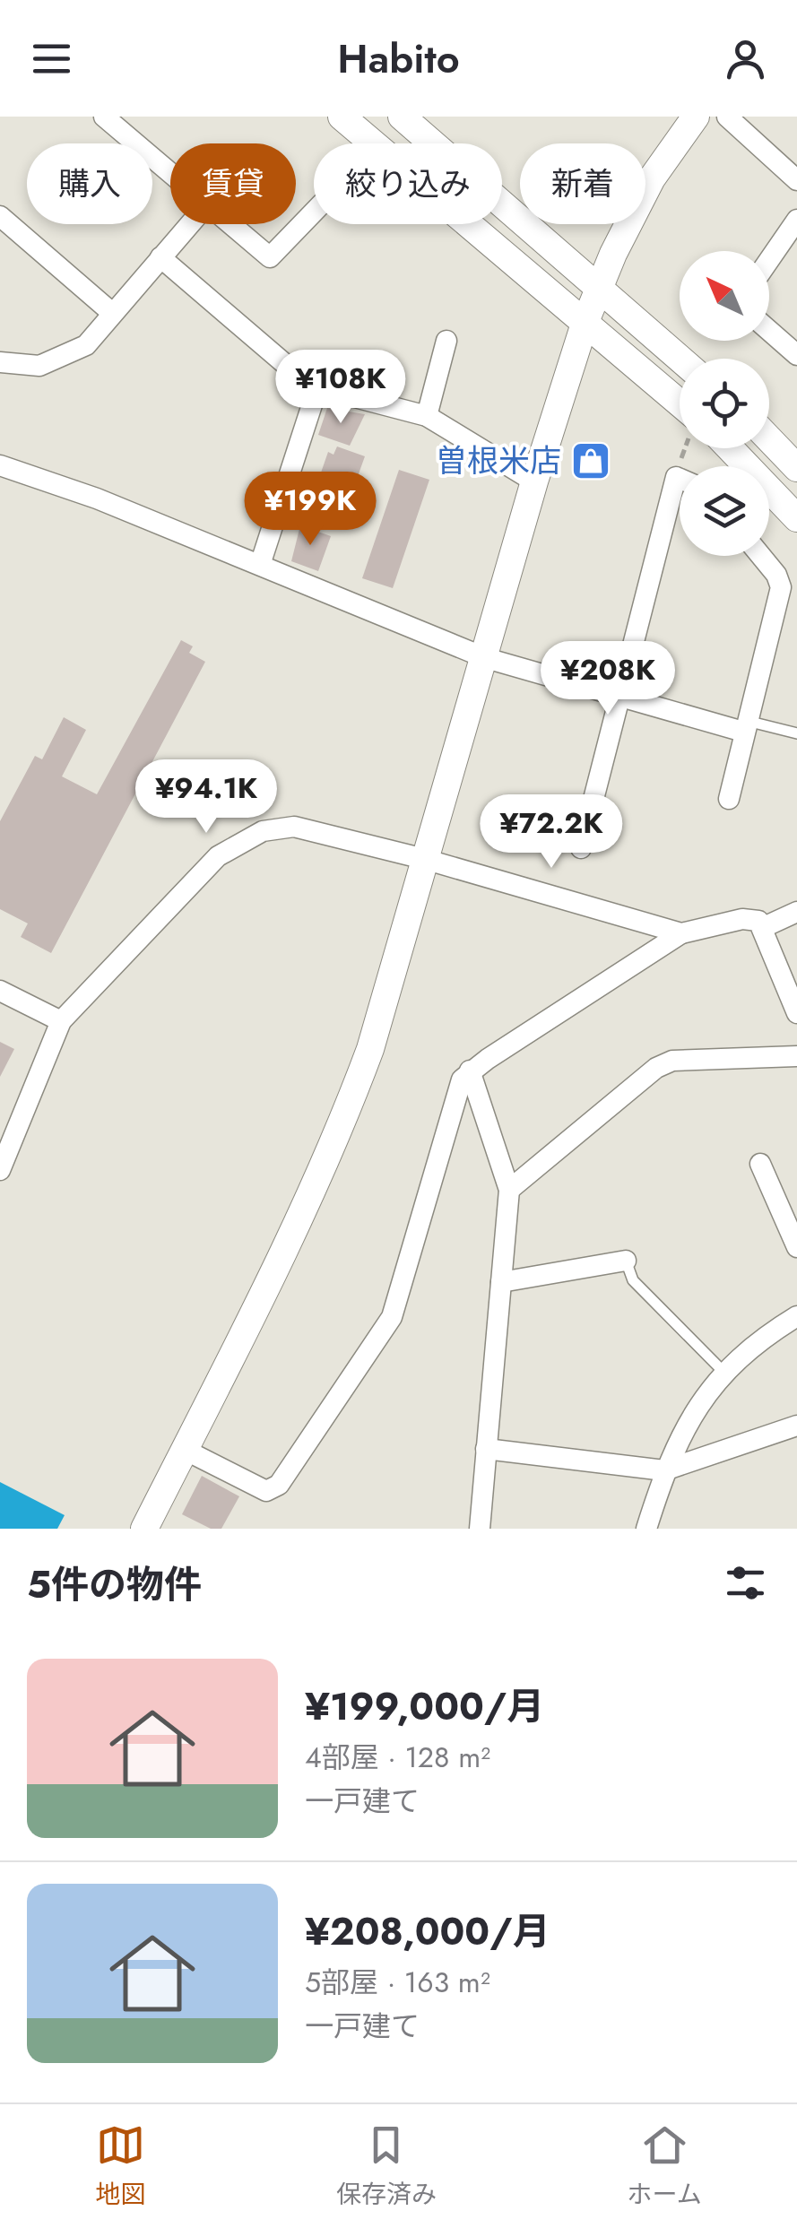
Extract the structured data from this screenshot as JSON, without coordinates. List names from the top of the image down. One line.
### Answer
{"places":{"shop":["曽根米店"]},"north":"top left","page":{"header":"Habito","chip":["購入","賃貸","絞り込み","新着"],"price":["¥108K","¥199K","¥208K","¥94.1K","¥72.2K"],"heading":"5件の物件","list":[{"name":"¥199,000/月","note":"4部屋 · 128 m² · 一戸建て"},{"name":"¥208,000/月","note":"5部屋 · 163 m² · 一戸建て"}],"tabs":["地図","保存済み","ホーム"]}}
